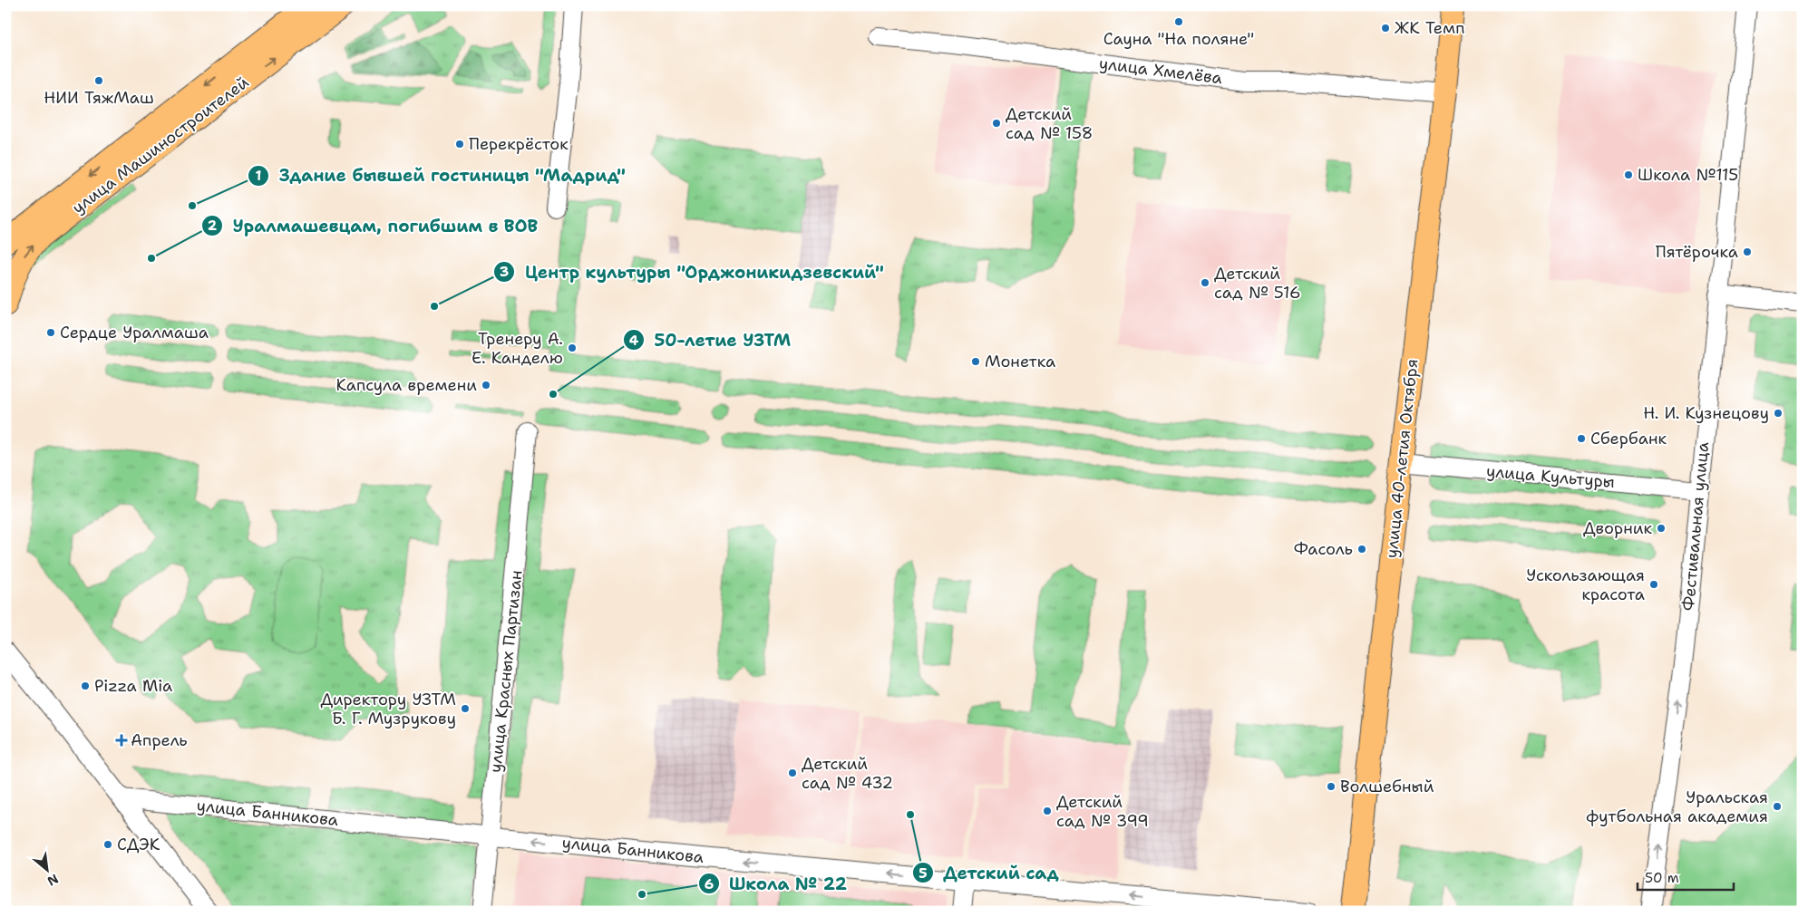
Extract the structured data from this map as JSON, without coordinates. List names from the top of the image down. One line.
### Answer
{"streets":{"main road":["улица Машиностроителей","улица 40-летия Октября"],"street":["улица Хмелёва","улица Культуры","Фестивальная улица","улица Красных Партизан","улица Банникова"]},"crossings":[["улица Хмелёва","улица 40-летия Октября"],["улица 40-летия Октября","улица Культуры"],["улица Культуры","Фестивальная улица"],["улица Красных Партизан","улица Банникова"]],"one_way":["Фестивальная улица","улица Банникова"],"places":{"other":["Сауна \"На поляне\"","ЖК Темп","НИИ ТяжМаш","Детский сад № 158","Перекрёсток","Школа №115","Здание бывшей гостиницы \"Мадрид\"","Пятёрочка","Уралмашевцам, погибшим в ВОВ","Детский сад № 516","Центр культуры \"Орджоникидзевский\"","Сердце Уралмаша","Тренеру А. Е. Канделю","Монетка","Капсула времени","50-летие УЗТМ","Н. И. Кузнецову","Сбербанк","Дворник","Фасоль","Ускользающая красота","Pizza Mia","Директору УЗТМ Б. Г. Музрукову","Детский сад № 432","Волшебный","Уральская футбольная академия","Детский сад № 399","Детский сад","СДЭК","Школа № 22"],"health":["Апрель"]},"scale_bar":"50 m","north":"bottom right"}
